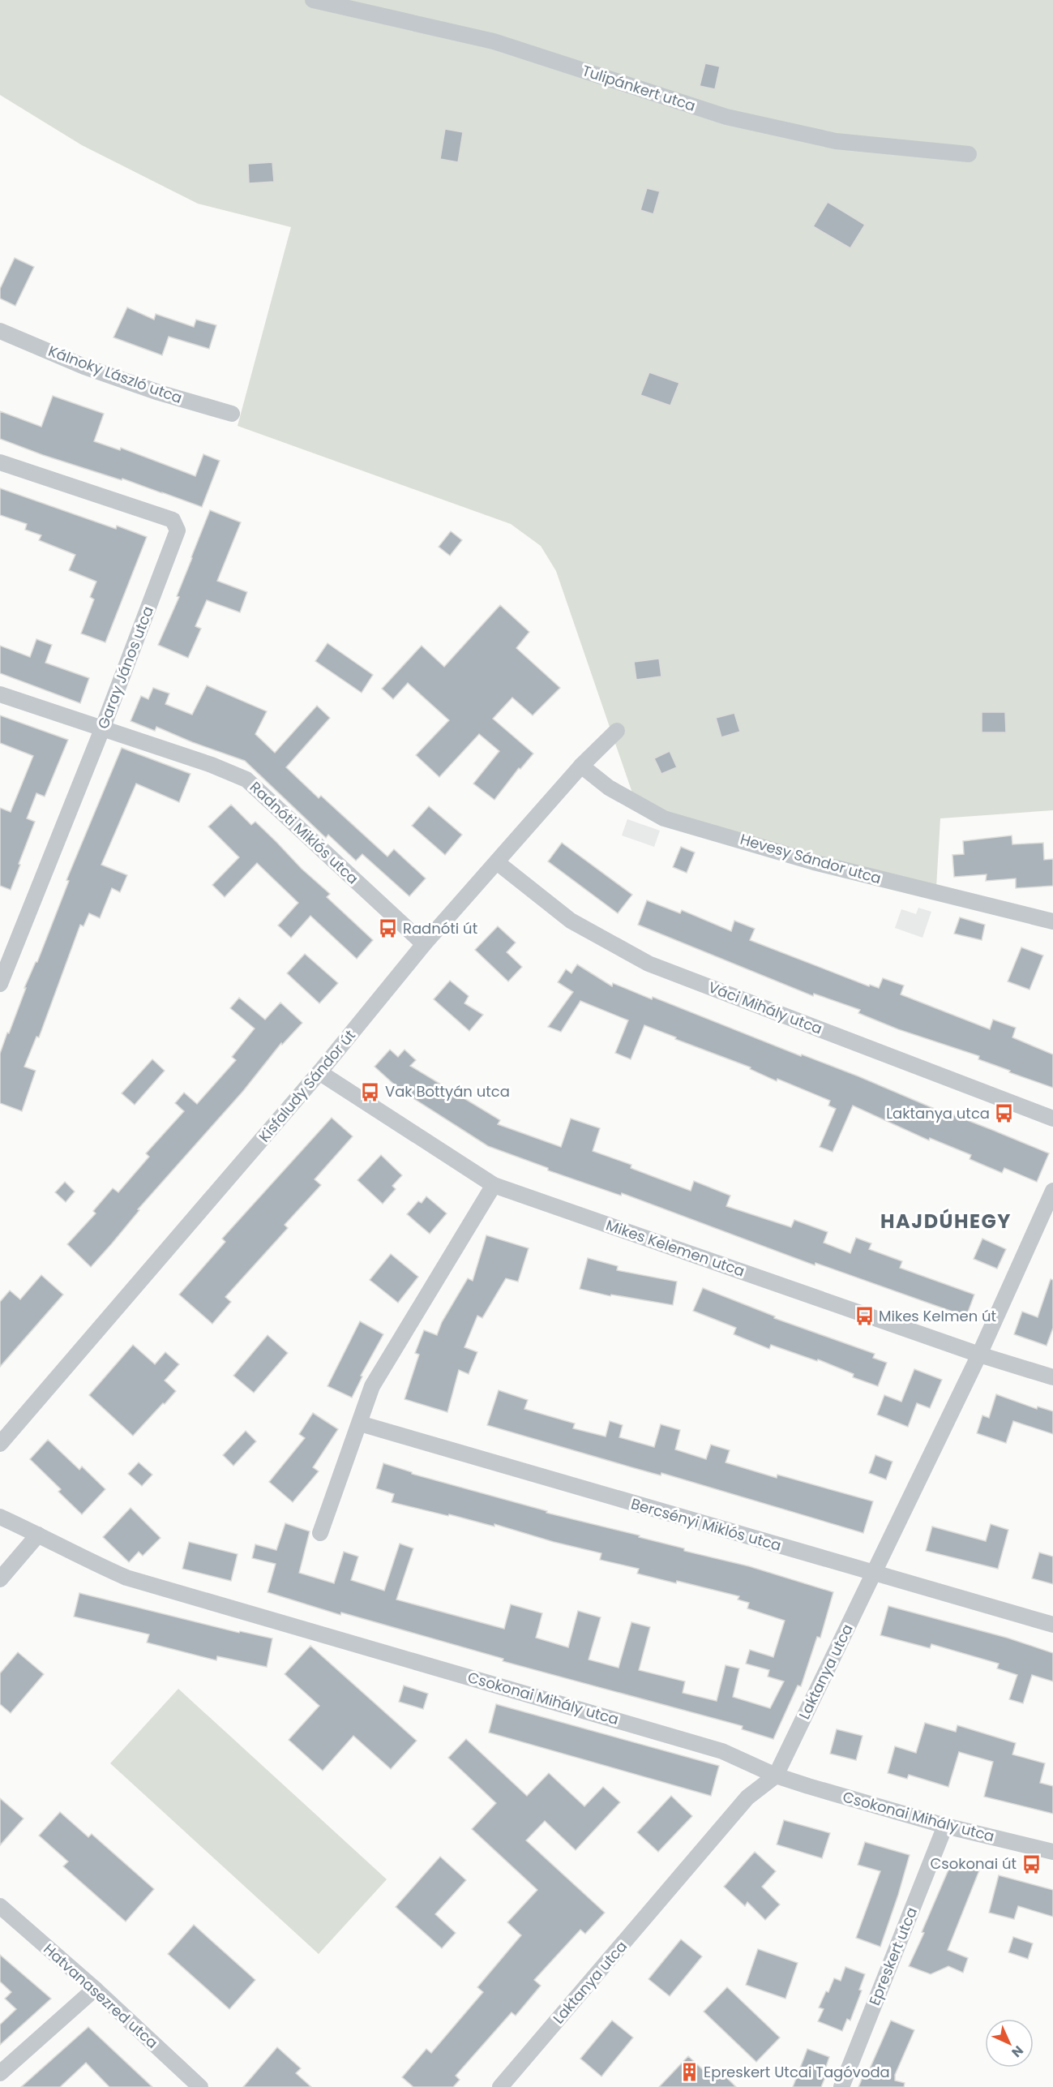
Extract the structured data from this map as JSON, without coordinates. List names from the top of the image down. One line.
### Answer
{"streets":{"street":["Tulipánkert utca","Kálnoky László utca","Garay János utca","Radnóti Miklós utca","Hevesy Sándor utca","Váci Mihály utca","Kisfaludy Sándor út","Mikes Kelemen utca","Bercsényi Miklós utca","Laktanya utca","Csokonai Mihály utca","Epreskert utca","Hatvanasezred utca"]},"crossings":[["Garay János utca","Radnóti Miklós utca"],["Radnóti Miklós utca","Kisfaludy Sándor út"],["Hevesy Sándor utca","Kisfaludy Sándor út"],["Váci Mihály utca","Kisfaludy Sándor út"],["Kisfaludy Sándor út","Mikes Kelemen utca"],["Mikes Kelemen utca","Laktanya utca"],["Bercsényi Miklós utca","Laktanya utca"],["Laktanya utca","Csokonai Mihály utca"],["Csokonai Mihály utca","Epreskert utca"]],"districts":["HAJDÚHEGY"],"places":{"bus stop":["Radnóti út","Vak Bottyán utca","Laktanya utca","Mikes Kelmen út","Csokonai út"],"building":["Epreskert Utcai Tagóvoda"]},"north":"bottom right"}
